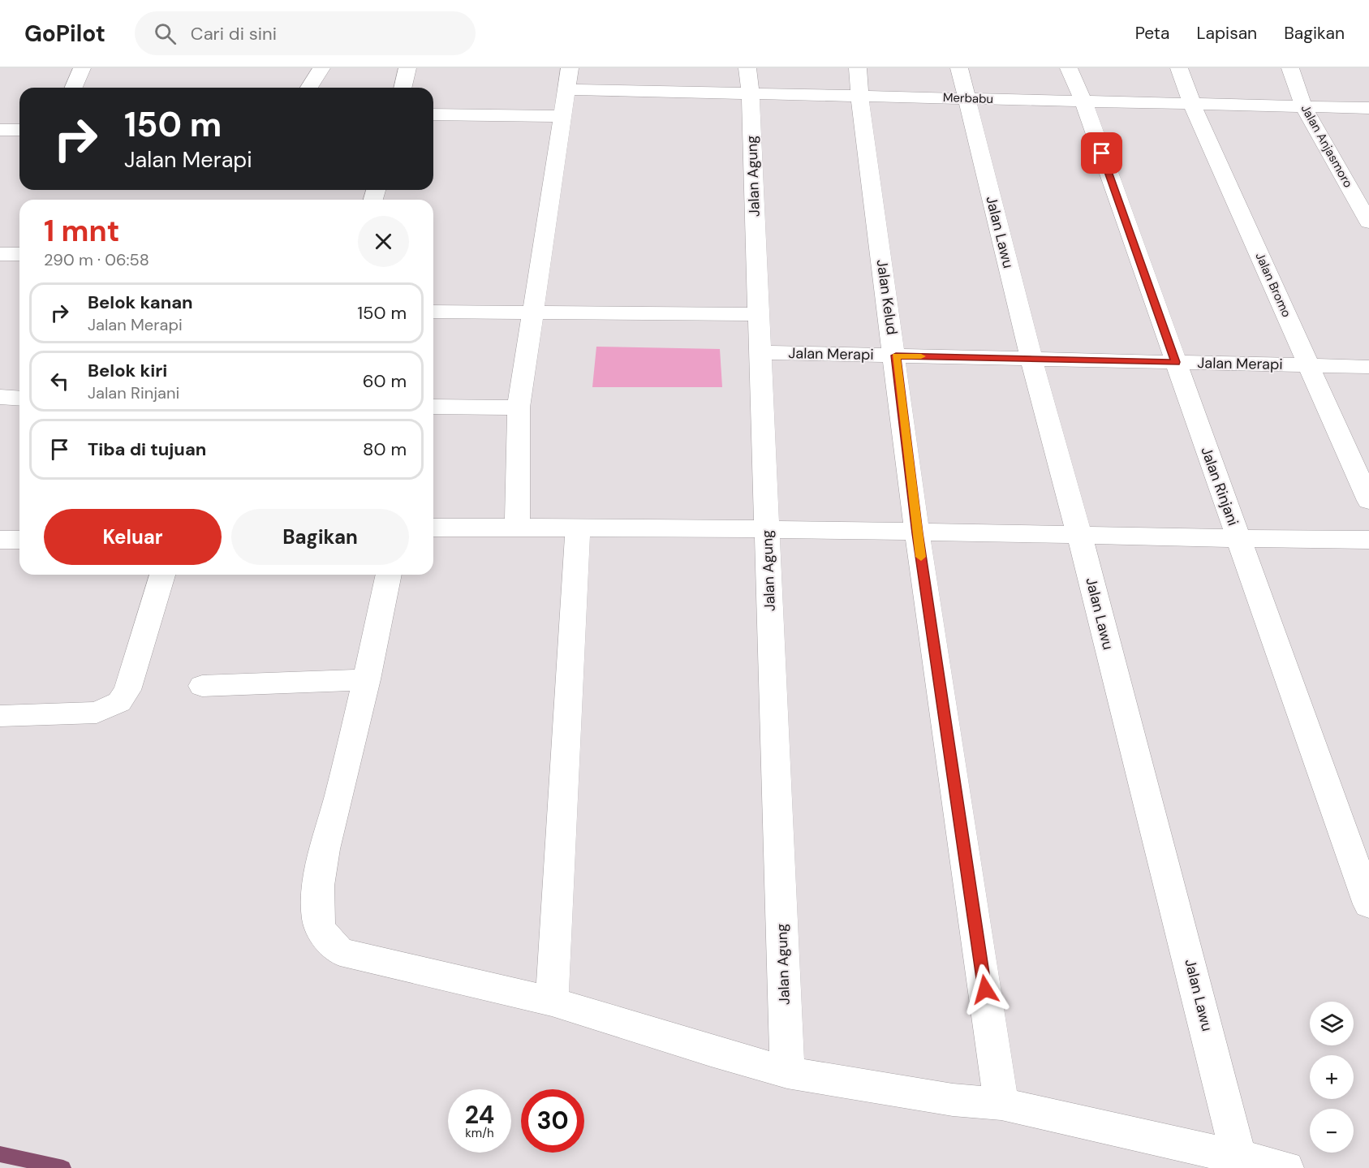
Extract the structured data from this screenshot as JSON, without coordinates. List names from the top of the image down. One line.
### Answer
{"streets":{"street":["Merbabu","Jalan Anjasmoro","Jalan Agung","Jalan Lawu","Jalan Bromo","Jalan Kelud","Jalan Merapi","Jalan Rinjani"]},"crossings":[["Merbabu","Jalan Anjasmoro"],["Merbabu","Jalan Agung"],["Merbabu","Jalan Lawu"],["Merbabu","Jalan Bromo"],["Merbabu","Jalan Kelud"],["Merbabu","Jalan Rinjani"],["Jalan Agung","Jalan Merapi"],["Jalan Lawu","Jalan Merapi"],["Jalan Bromo","Jalan Merapi"],["Jalan Kelud","Jalan Merapi"],["Jalan Merapi","Jalan Rinjani"]],"page":{"header":"GoPilot","search":"Cari di sini","nav":["Peta","Lapisan","Bagikan"],"turn":["150 m","Jalan Merapi"],"heading":["1 mnt","290 m · 06:58"],"list":[{"name":"Belok kanan","note":"Jalan Merapi","value":"150 m"},{"name":"Belok kiri","note":"Jalan Rinjani","value":"60 m"},{"name":"Tiba di tujuan","value":"80 m"}],"buttons":["Keluar","Bagikan"],"map_buttons":["+","−"],"speed":"24 km/h","limit":"30"}}
